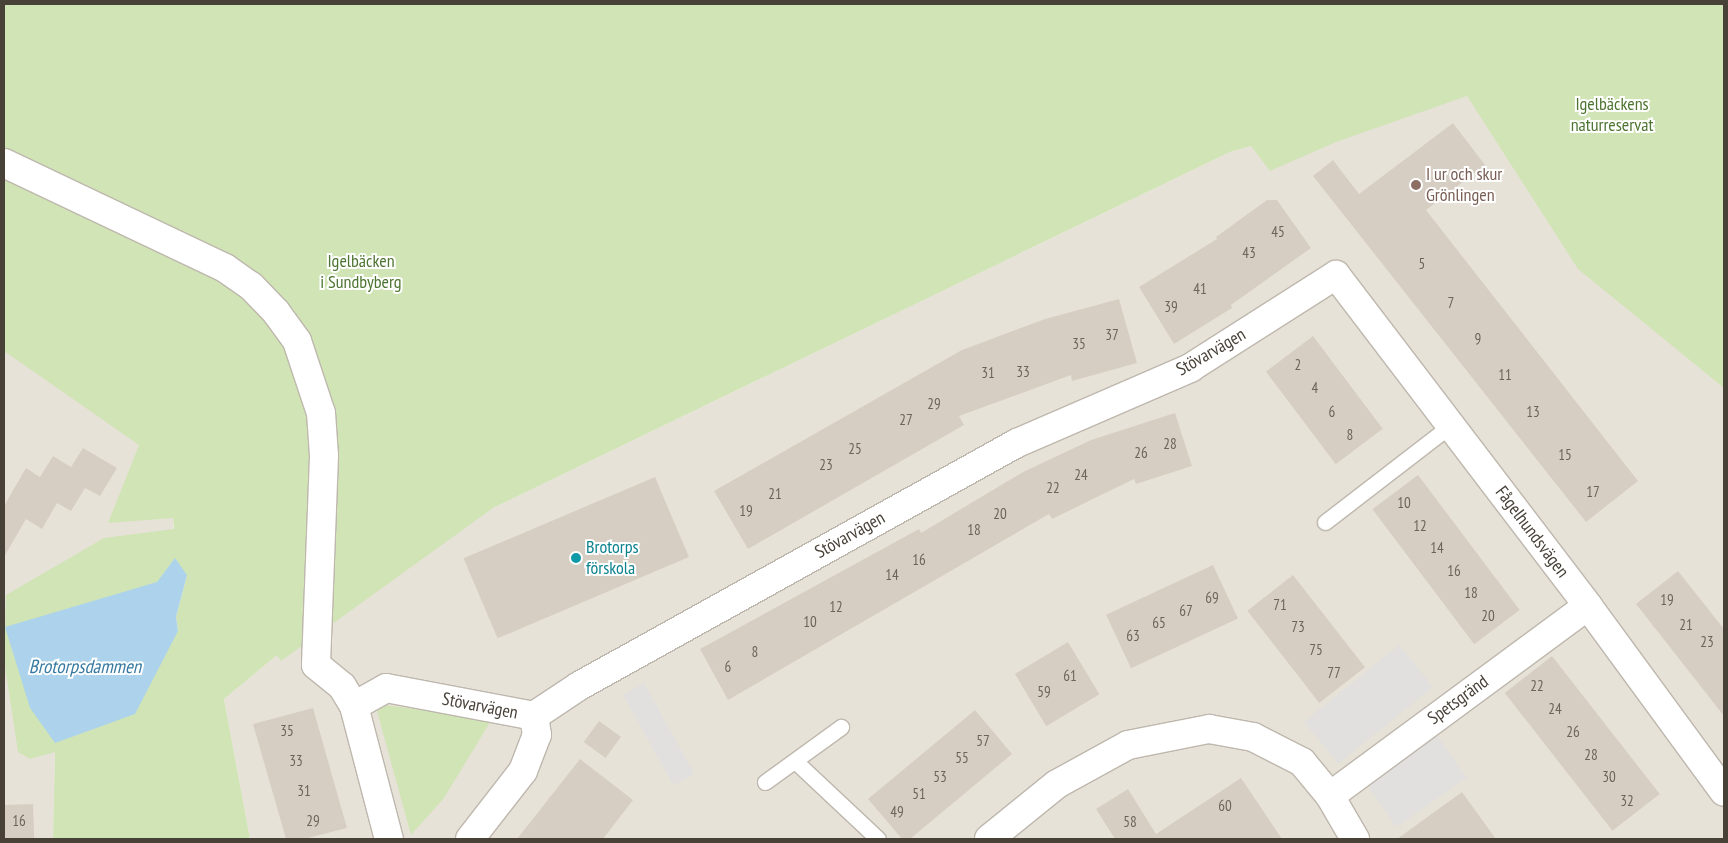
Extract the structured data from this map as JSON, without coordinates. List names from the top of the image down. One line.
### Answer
{"streets":{"street":["Stövarvägen","Fågelhundsvägen","Spetsgränd"]},"crossings":[["Stövarvägen","Fågelhundsvägen"],["Fågelhundsvägen","Spetsgränd"]],"water":["Brotorpsdammen"],"parks":["Igelbäckens naturreservat","Igelbäcken i Sundbyberg"],"places":["I ur och skur Grönlingen","Brotorps förskola"],"house_numbers":["45","43","5","41","7","39","37","9","35","2","33","31","11","4","29","6","13","27","8","28","25","26","15","23","24","22","17","21","10","19","20","12","18","14","16","16","14","18","69","19","71","12","67","20","10","65","21","73","63","23","75","8","6","77","61","22","59","24","35","26","57","28","55","33","53","30","31","51","32","60","49","16","29","58"]}
